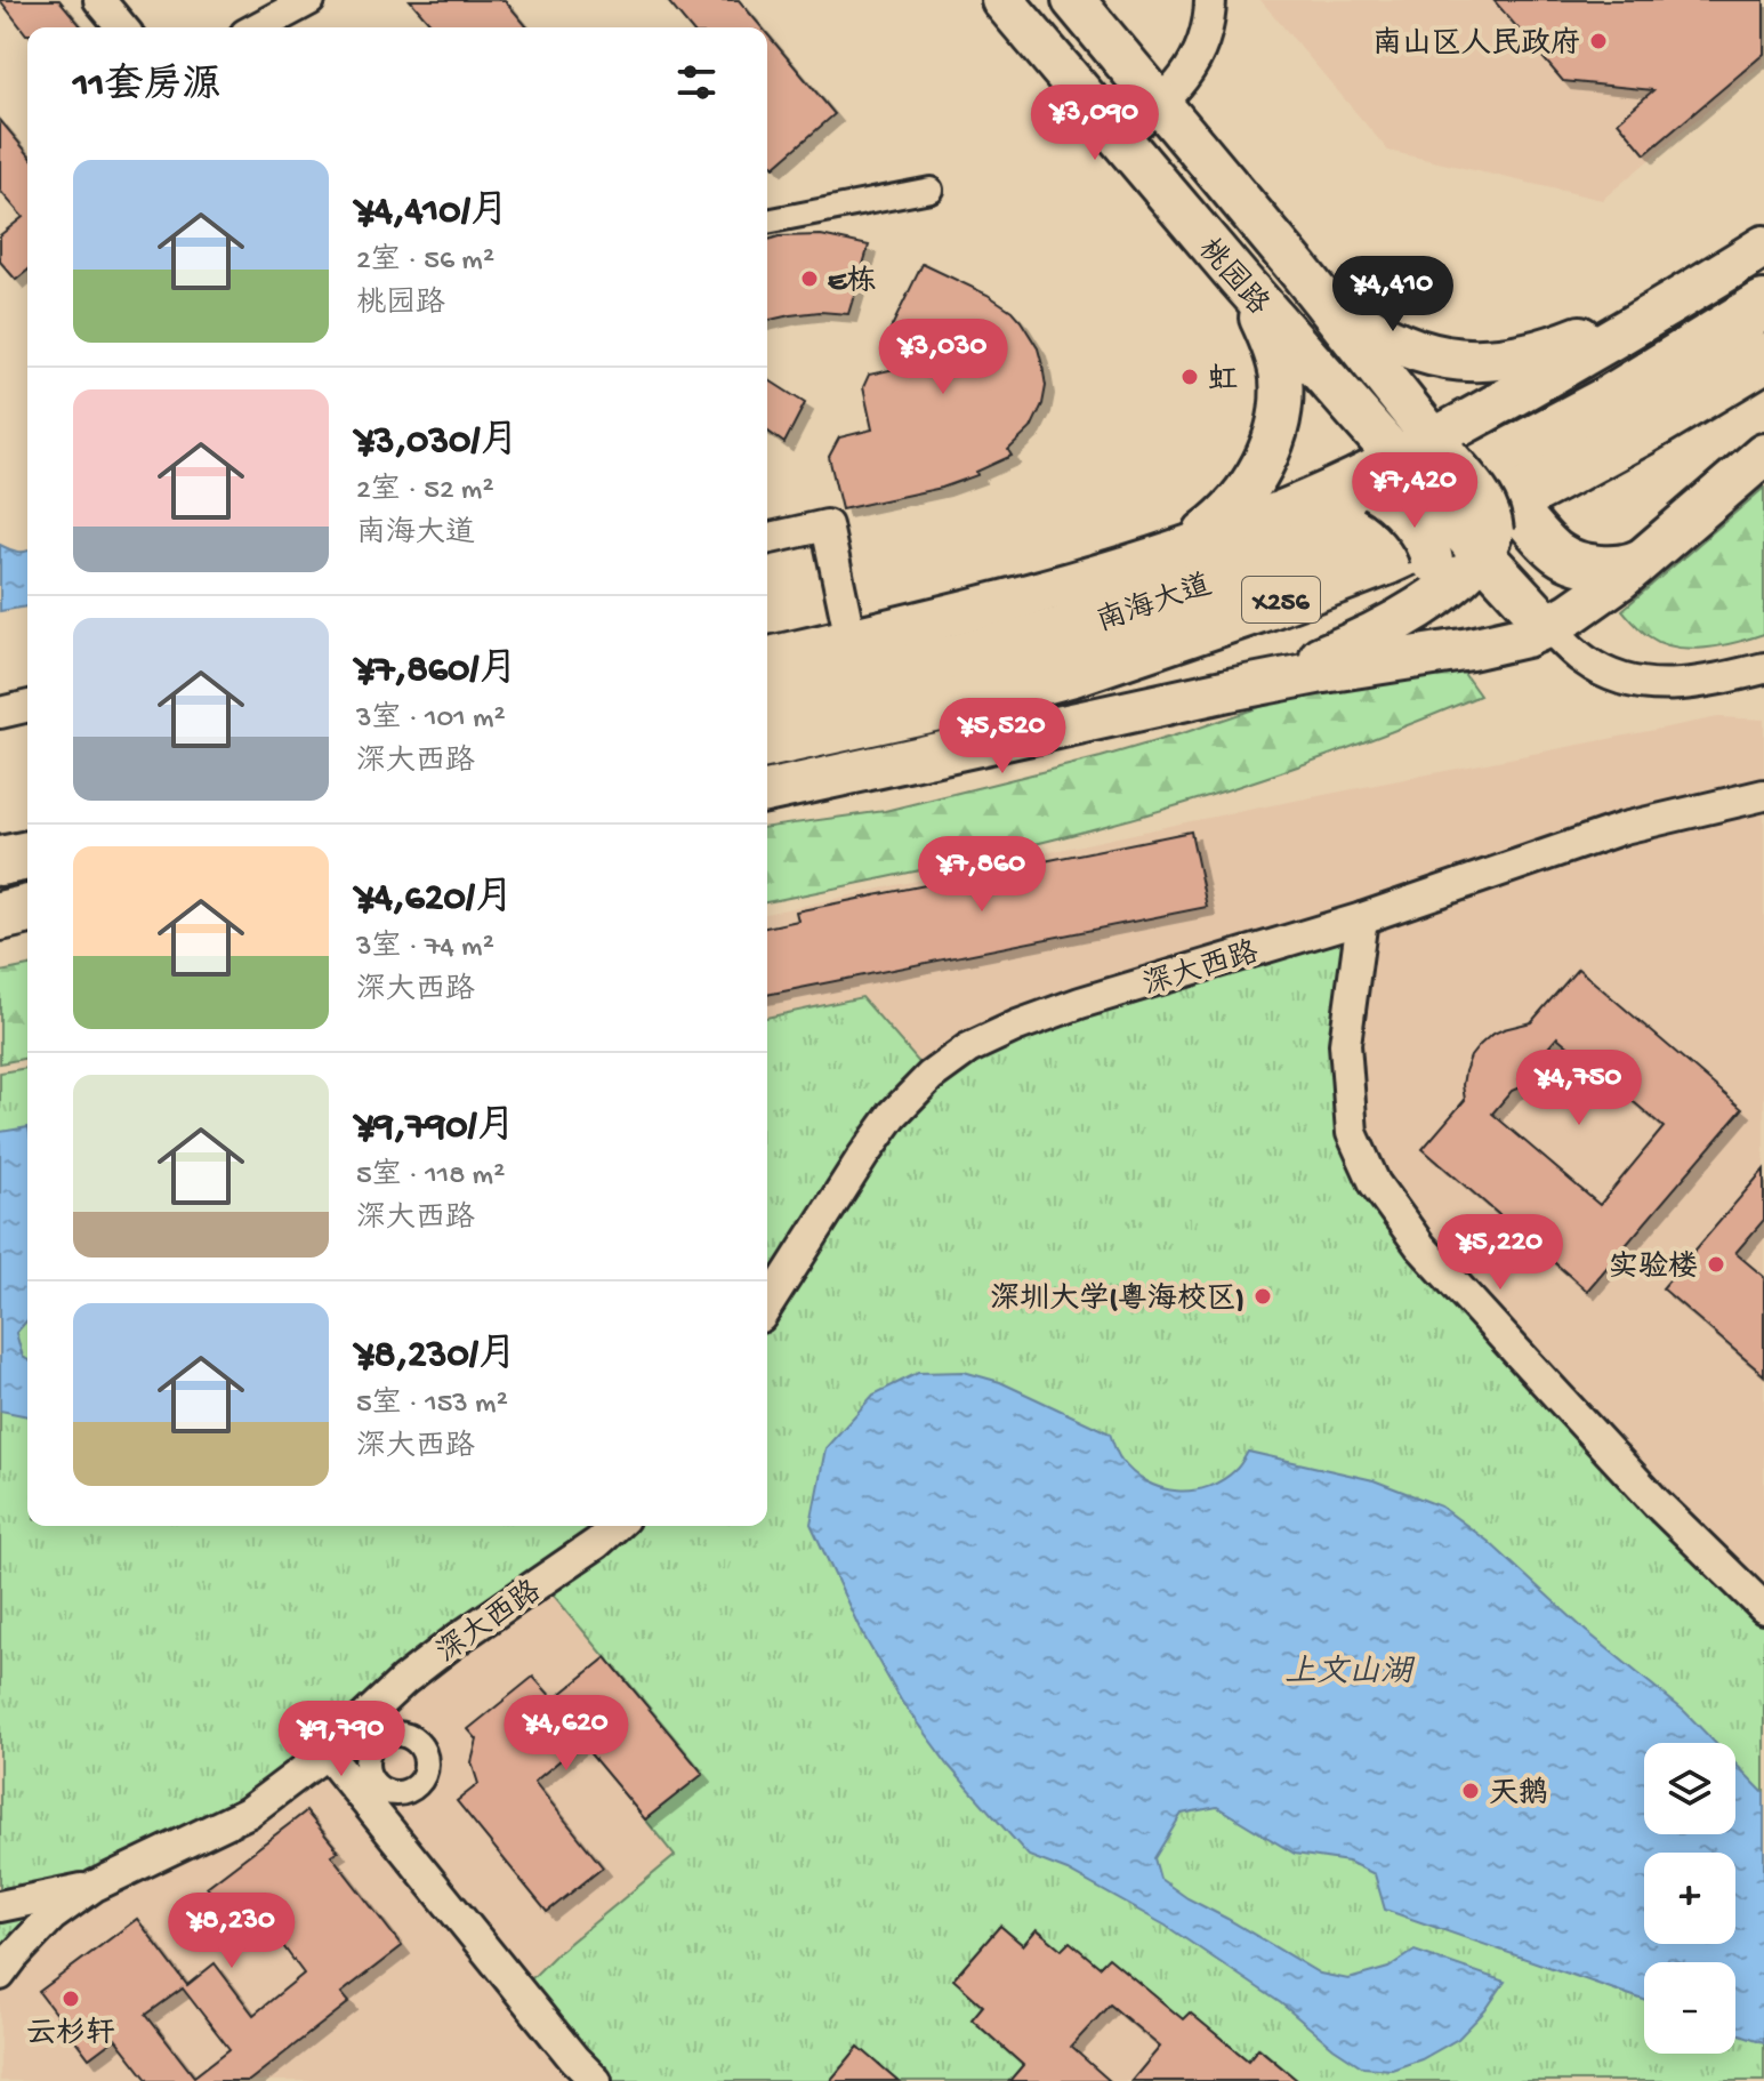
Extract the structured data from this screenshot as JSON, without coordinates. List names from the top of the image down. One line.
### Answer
{"streets":{"main road":["桃园路","X256","南海大道"],"street":["深大西路"]},"water":["上文山湖"],"places":["南山区人民政府","E栋","虹","实验楼","深圳大学(粤海校区)","天鹅","云杉轩"],"page":{"heading":"11套房源","price":["¥3,090","¥4,410","¥3,030","¥7,420","¥5,520","¥7,860","¥4,750","¥5,220","¥4,620","¥9,790","¥8,230"],"list":[{"name":"¥4,410/月","note":"2室 · 56 m² · 桃园路"},{"name":"¥3,030/月","note":"2室 · 52 m² · 南海大道"},{"name":"¥7,860/月","note":"3室 · 101 m² · 深大西路"},{"name":"¥4,620/月","note":"3室 · 74 m² · 深大西路"},{"name":"¥9,790/月","note":"5室 · 118 m² · 深大西路"},{"name":"¥8,230/月","note":"5室 · 153 m² · 深大西路"}],"map_buttons":["+","−"]}}
